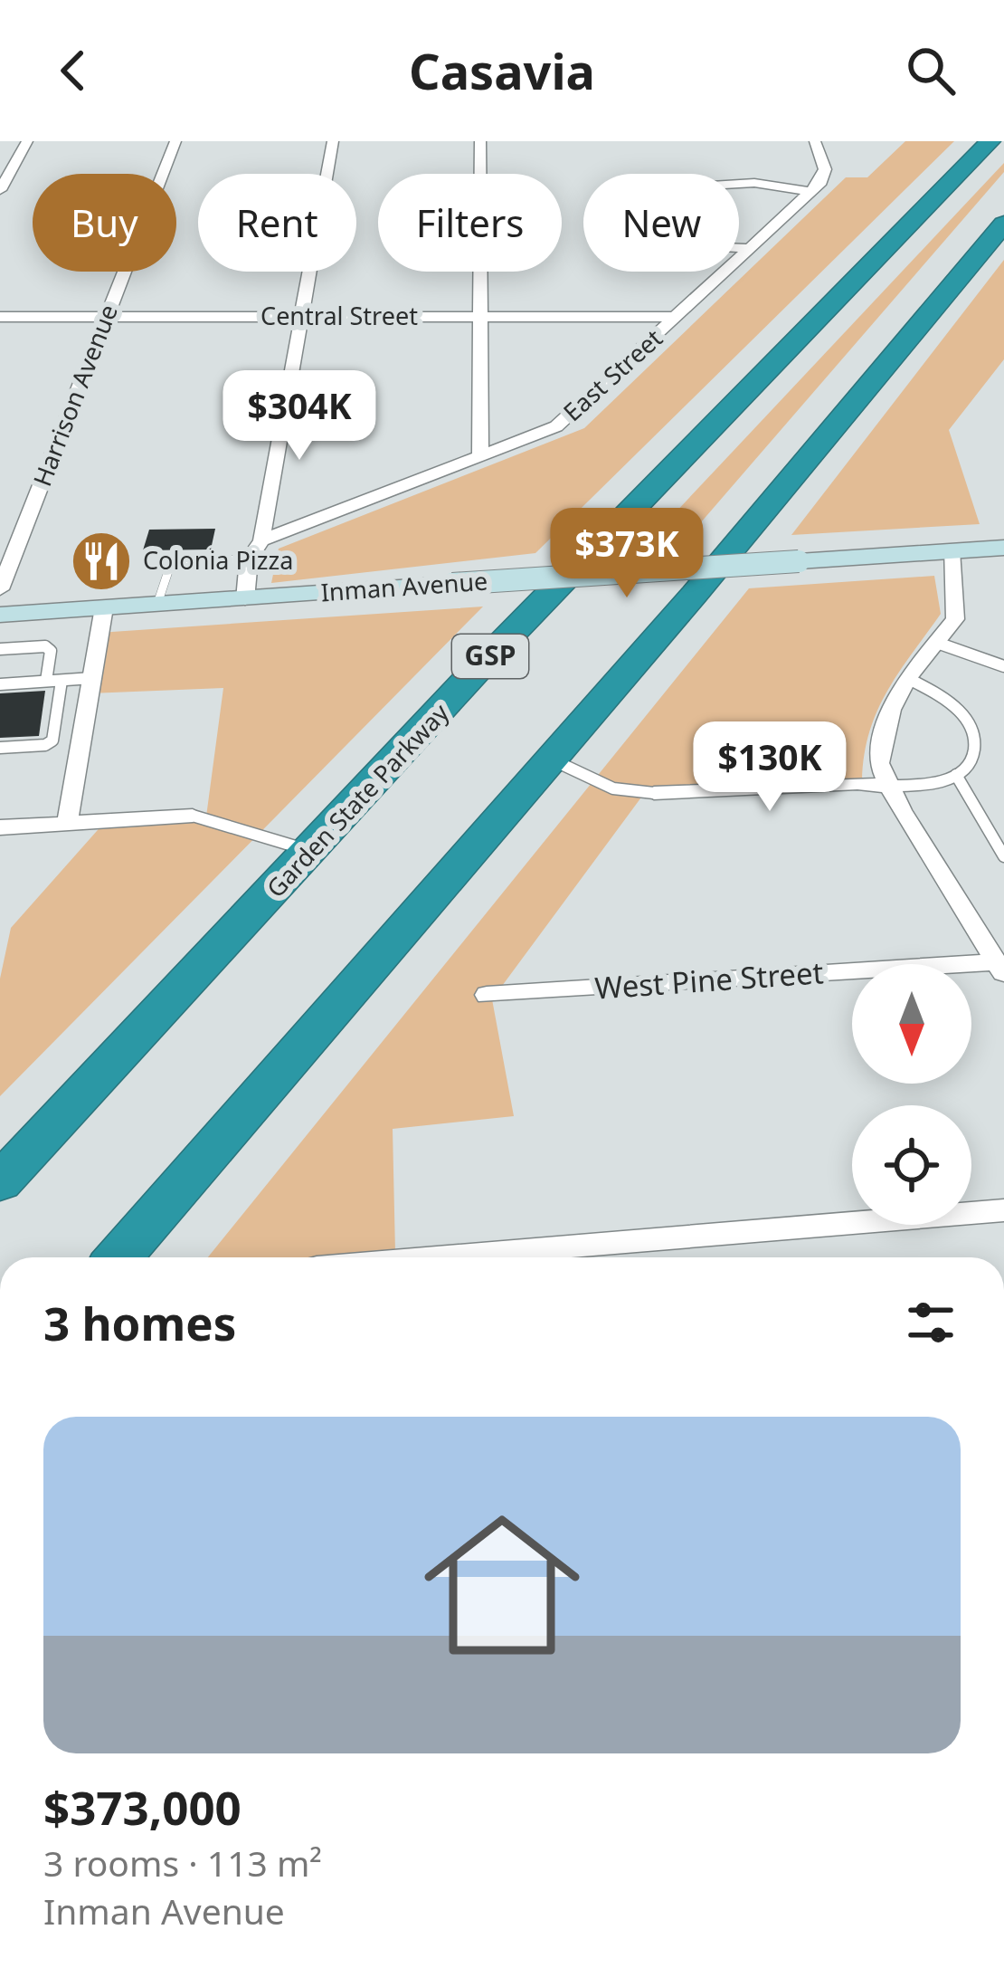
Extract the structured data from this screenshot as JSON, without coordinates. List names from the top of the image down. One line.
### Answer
{"streets":{"highway":["GSP","Garden State Parkway"],"main road":["Inman Avenue"],"street":["Central Street","East Street","Harrison Avenue","West Pine Street"]},"crossings":[["Central Street","East Street"],["Central Street","Harrison Avenue"]],"places":{"restaurant":["Colonia Pizza"]},"north":"bottom","page":{"header":"Casavia","chip":["Buy","Rent","Filters","New"],"price":["$304K","$373K","$130K"],"heading":"3 homes","list":[{"name":"$373,000","note":"3 rooms · 113 m² · Inman Avenue"}]}}
